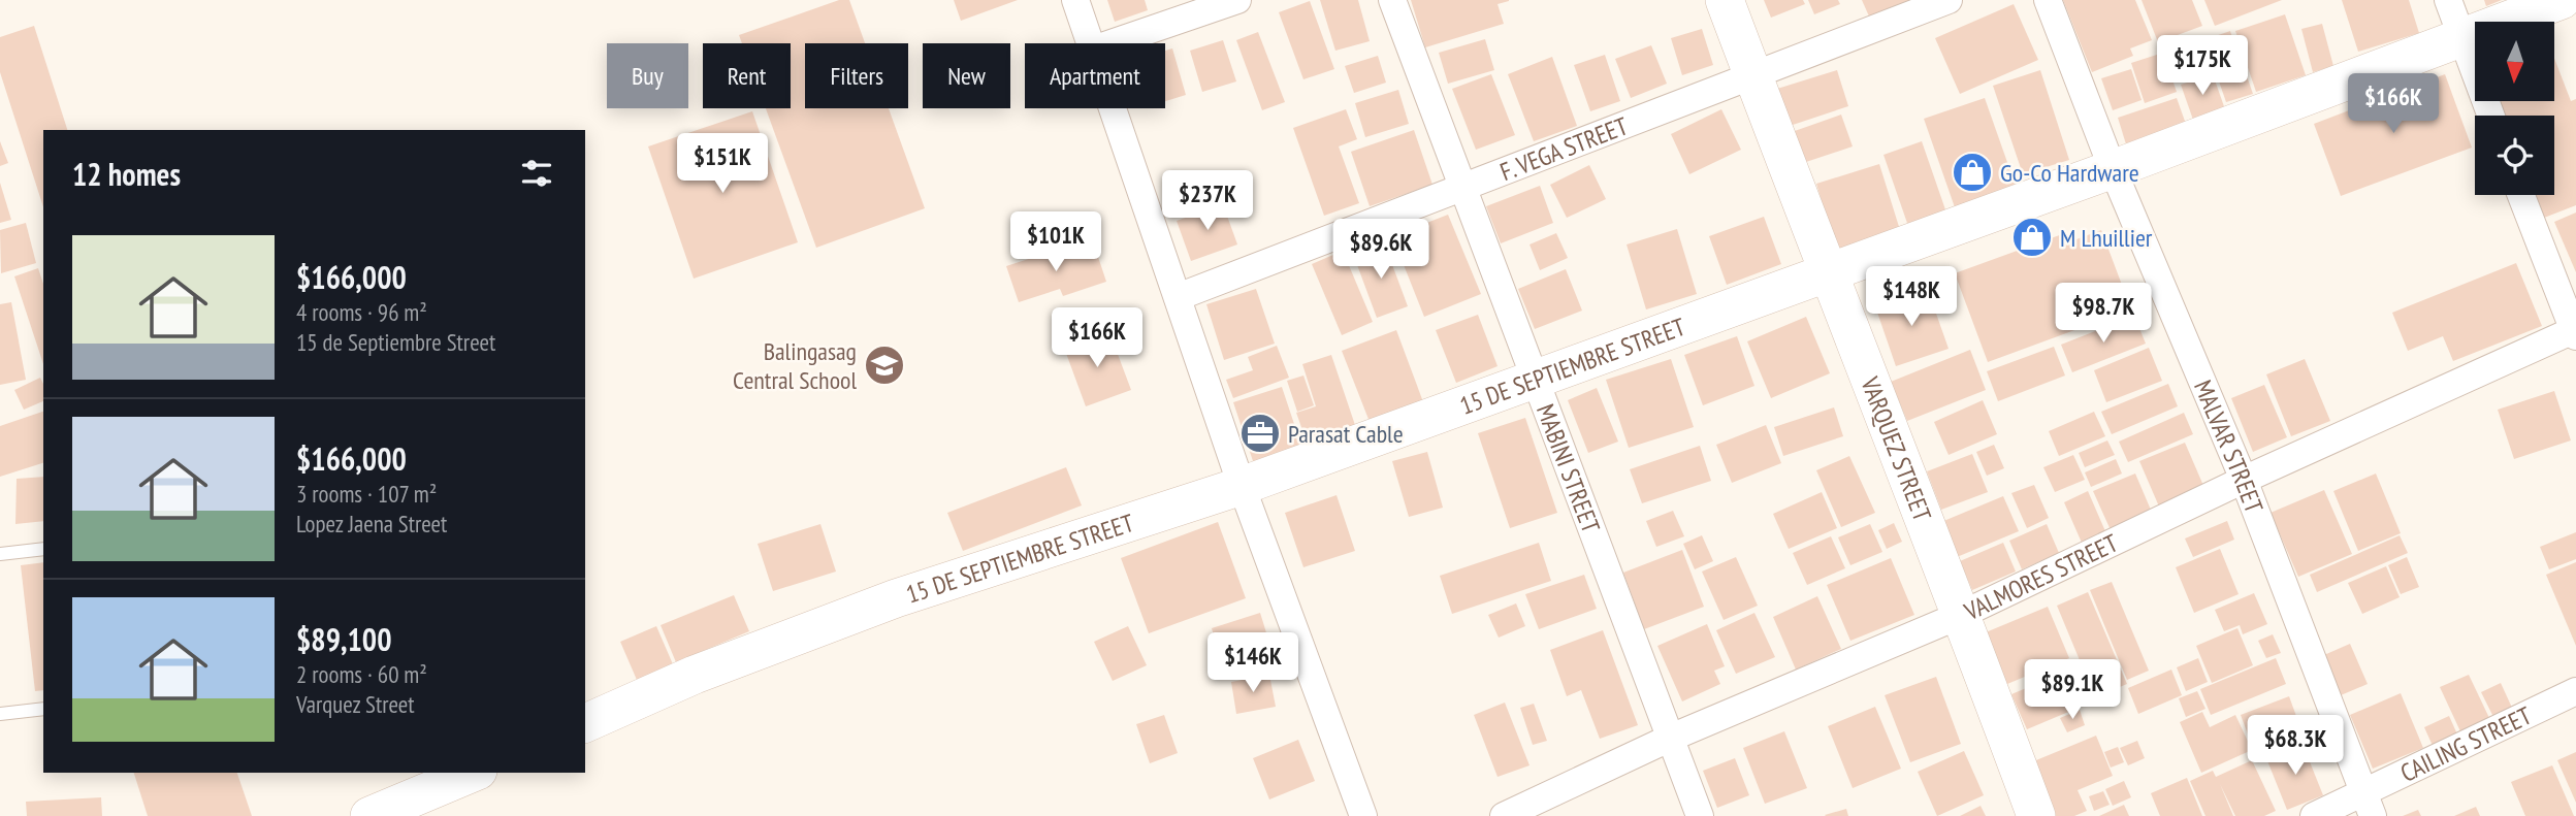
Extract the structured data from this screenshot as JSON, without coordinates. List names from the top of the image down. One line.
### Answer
{"streets":{"main road":["15 DE SEPTIEMBRE STREET","VARQUEZ STREET"],"street":["F. VEGA STREET","MALVAR STREET","MABINI STREET","VALMORES STREET","CAILING STREET"]},"crossings":[["F. VEGA STREET","VARQUEZ STREET"],["F. VEGA STREET","MABINI STREET"],["15 DE SEPTIEMBRE STREET","MALVAR STREET"],["15 DE SEPTIEMBRE STREET","VARQUEZ STREET"],["15 DE SEPTIEMBRE STREET","MABINI STREET"],["MALVAR STREET","VALMORES STREET"],["MALVAR STREET","CAILING STREET"],["VARQUEZ STREET","VALMORES STREET"],["MABINI STREET","VALMORES STREET"]],"places":{"shop":["Go-Co Hardware","M Lhuillier"],"school or university":["Balingasag Central School"],"office":["Parasat Cable"]},"north":"bottom","page":{"price":["$175K","$166K","$151K","$237K","$101K","$89.6K","$148K","$98.7K","$166K","$146K","$89.1K","$68.3K"],"chip":["Buy","Rent","Filters","New","Apartment"],"heading":"12 homes","list":[{"name":"$166,000","note":"4 rooms · 96 m² · 15 de Septiembre Street"},{"name":"$166,000","note":"3 rooms · 107 m² · Lopez Jaena Street"},{"name":"$89,100","note":"2 rooms · 60 m² · Varquez Street"}]}}
